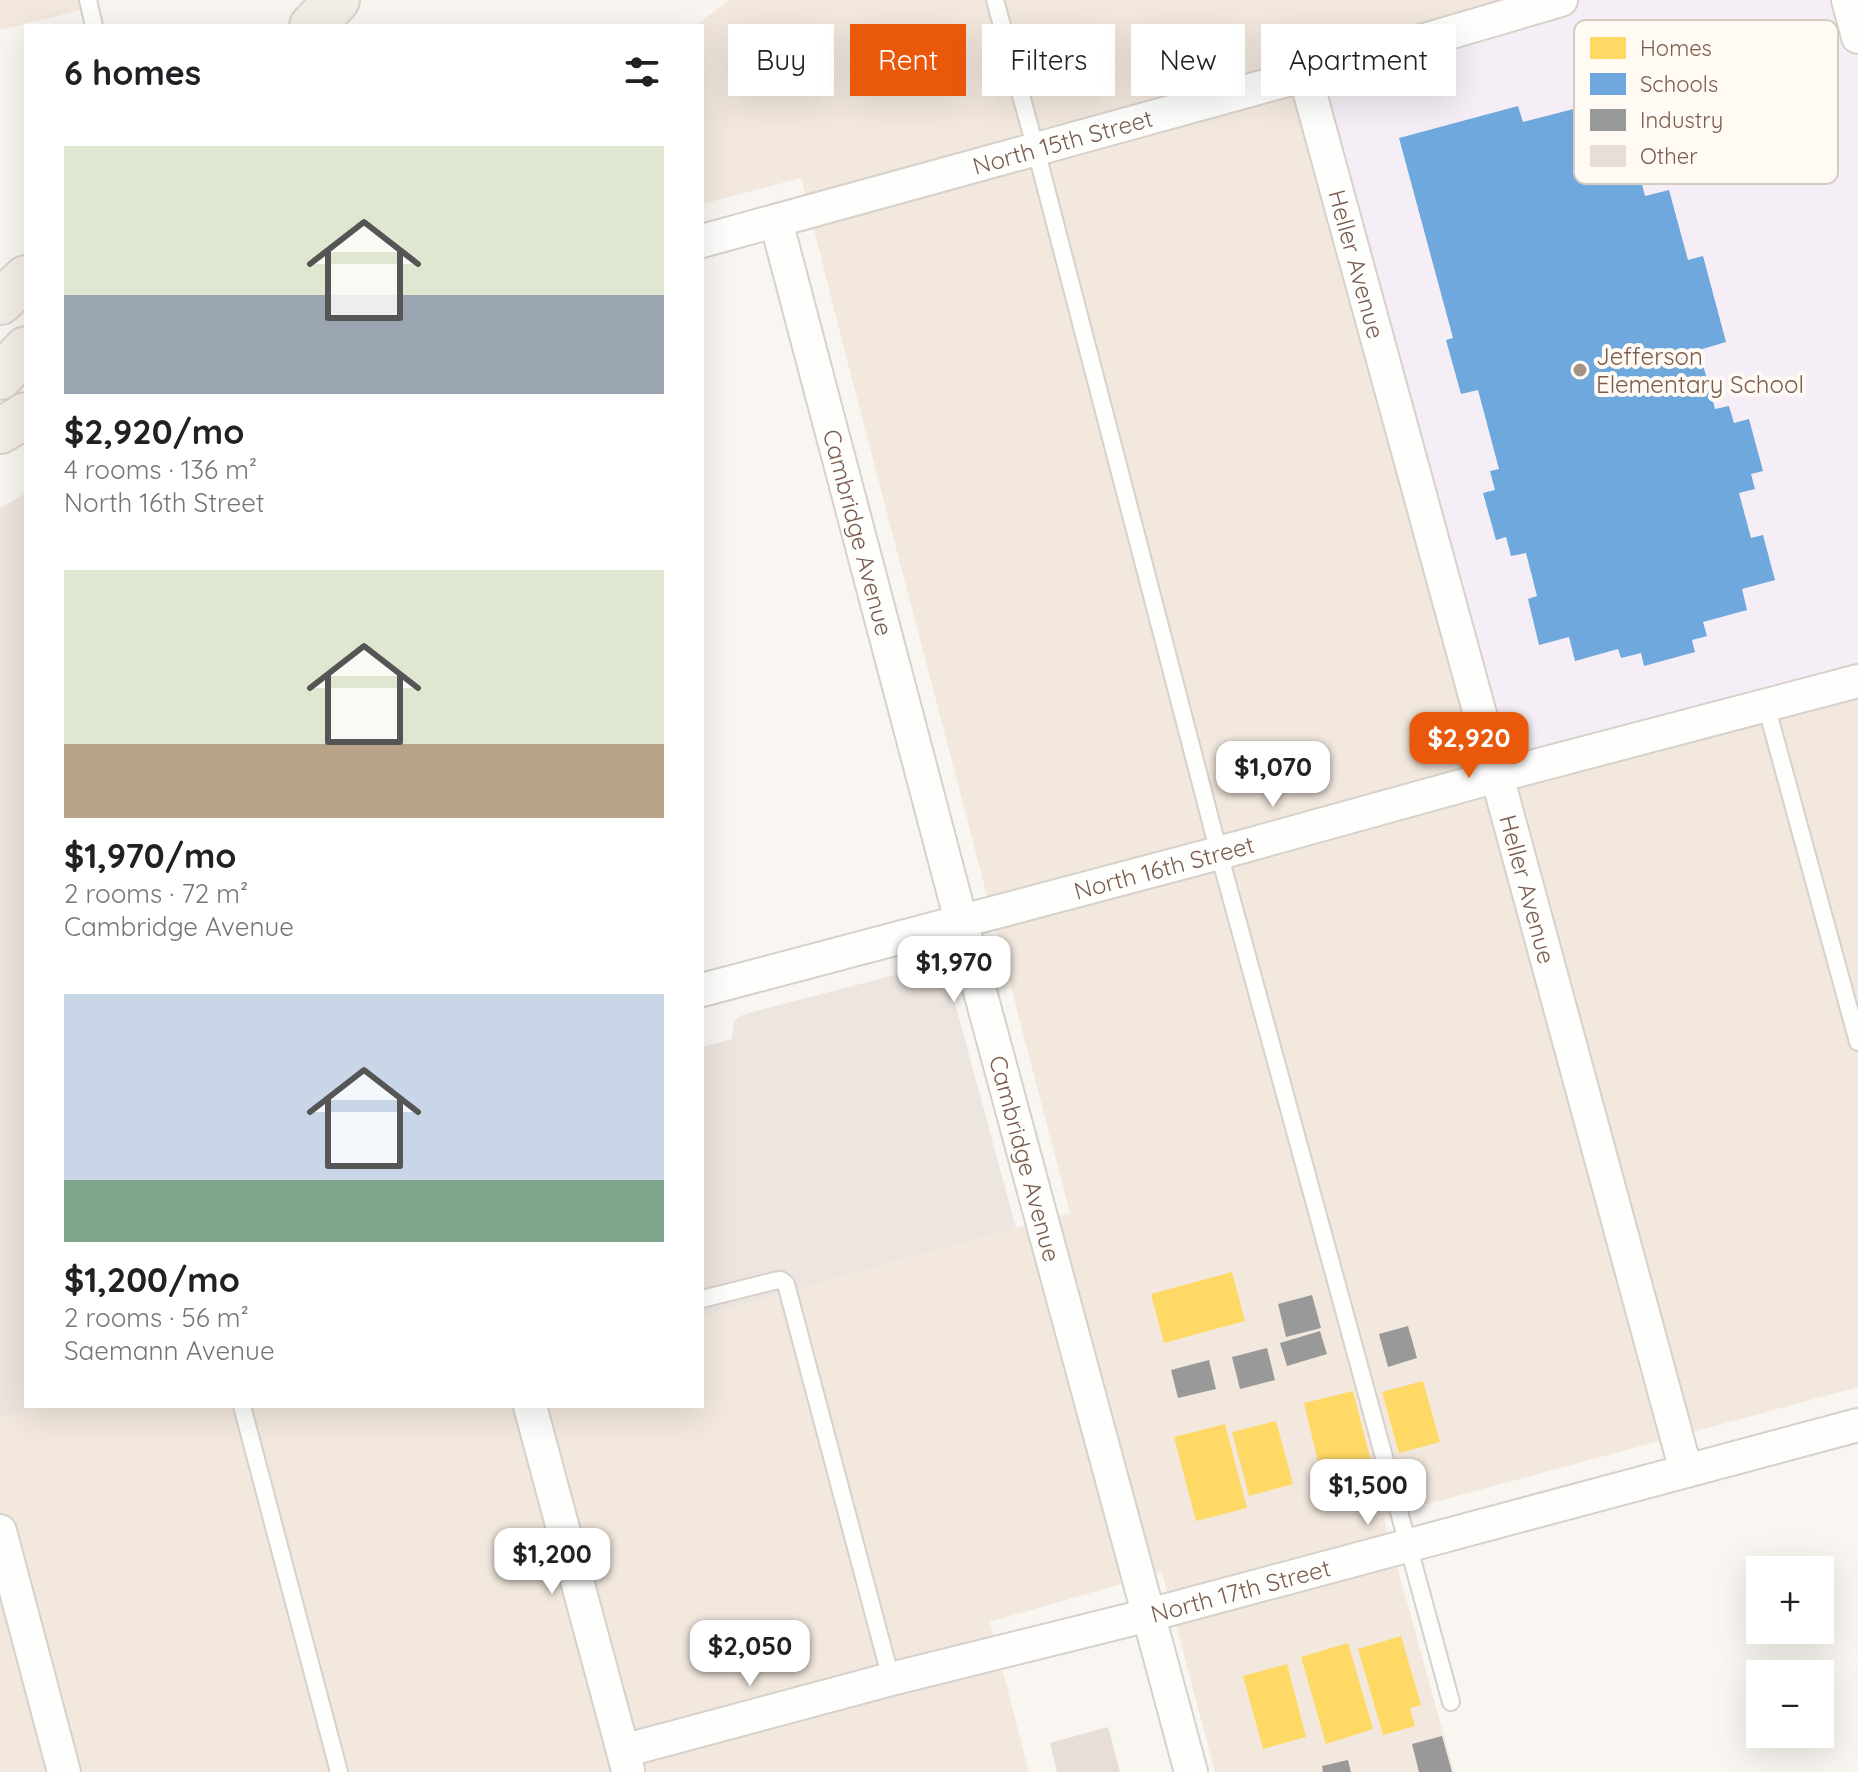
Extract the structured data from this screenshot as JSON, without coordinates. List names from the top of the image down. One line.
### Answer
{"streets":{"street":["North 15th Street","Heller Avenue","Cambridge Avenue","North 16th Street","North 17th Street"]},"crossings":[["North 15th Street","Cambridge Avenue"],["Heller Avenue","North 16th Street"],["Heller Avenue","North 17th Street"],["Cambridge Avenue","North 16th Street"],["Cambridge Avenue","North 17th Street"]],"places":["Jefferson Elementary School"],"legend":["Homes","Schools","Industry","Other"],"page":{"chip":["Buy","Rent","Filters","New","Apartment"],"heading":"6 homes","list":[{"name":"$2,920/mo","note":"4 rooms · 136 m² · North 16th Street"},{"name":"$1,970/mo","note":"2 rooms · 72 m² · Cambridge Avenue"},{"name":"$1,200/mo","note":"2 rooms · 56 m² · Saemann Avenue"}],"price":["$2,920","$1,070","$1,970","$1,500","$1,200","$2,050"],"map_buttons":["+","−"]}}
